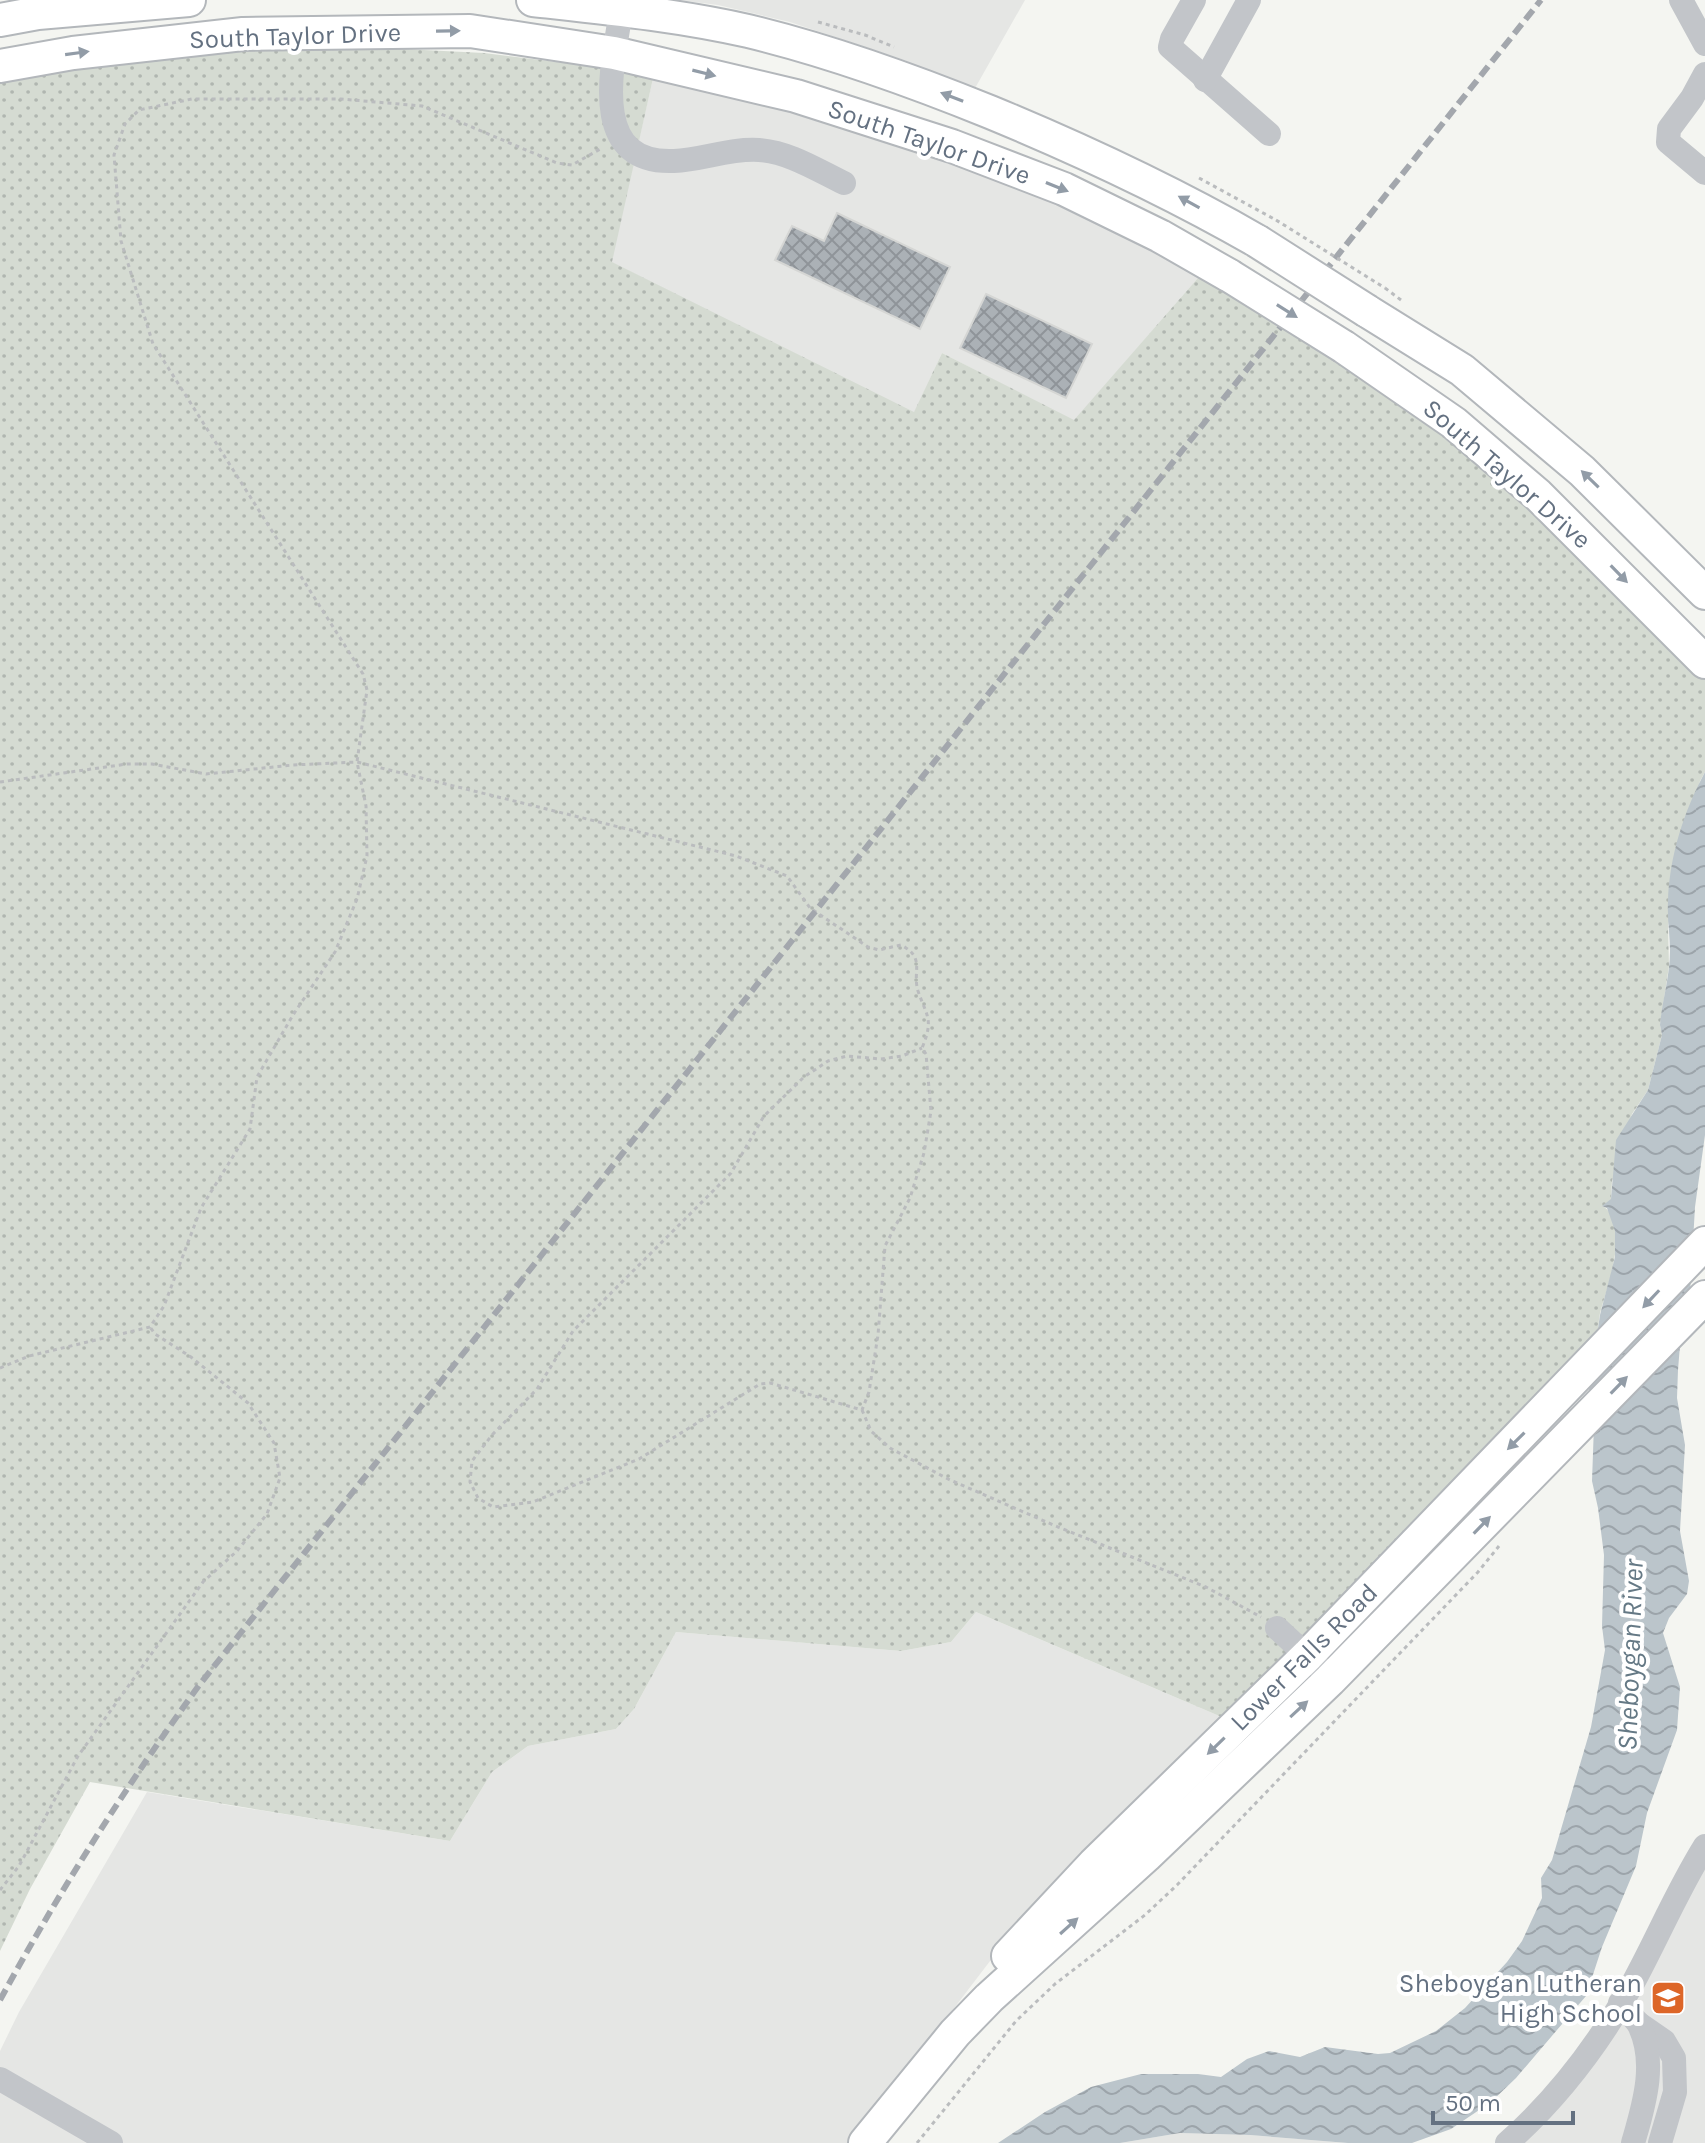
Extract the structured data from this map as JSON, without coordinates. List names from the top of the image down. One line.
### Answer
{"streets":{"main road":["South Taylor Drive","Lower Falls Road"]},"water":["Sheboygan River"],"places":{"school or university":["Sheboygan Lutheran High School"]},"scale_bar":"50 m"}
